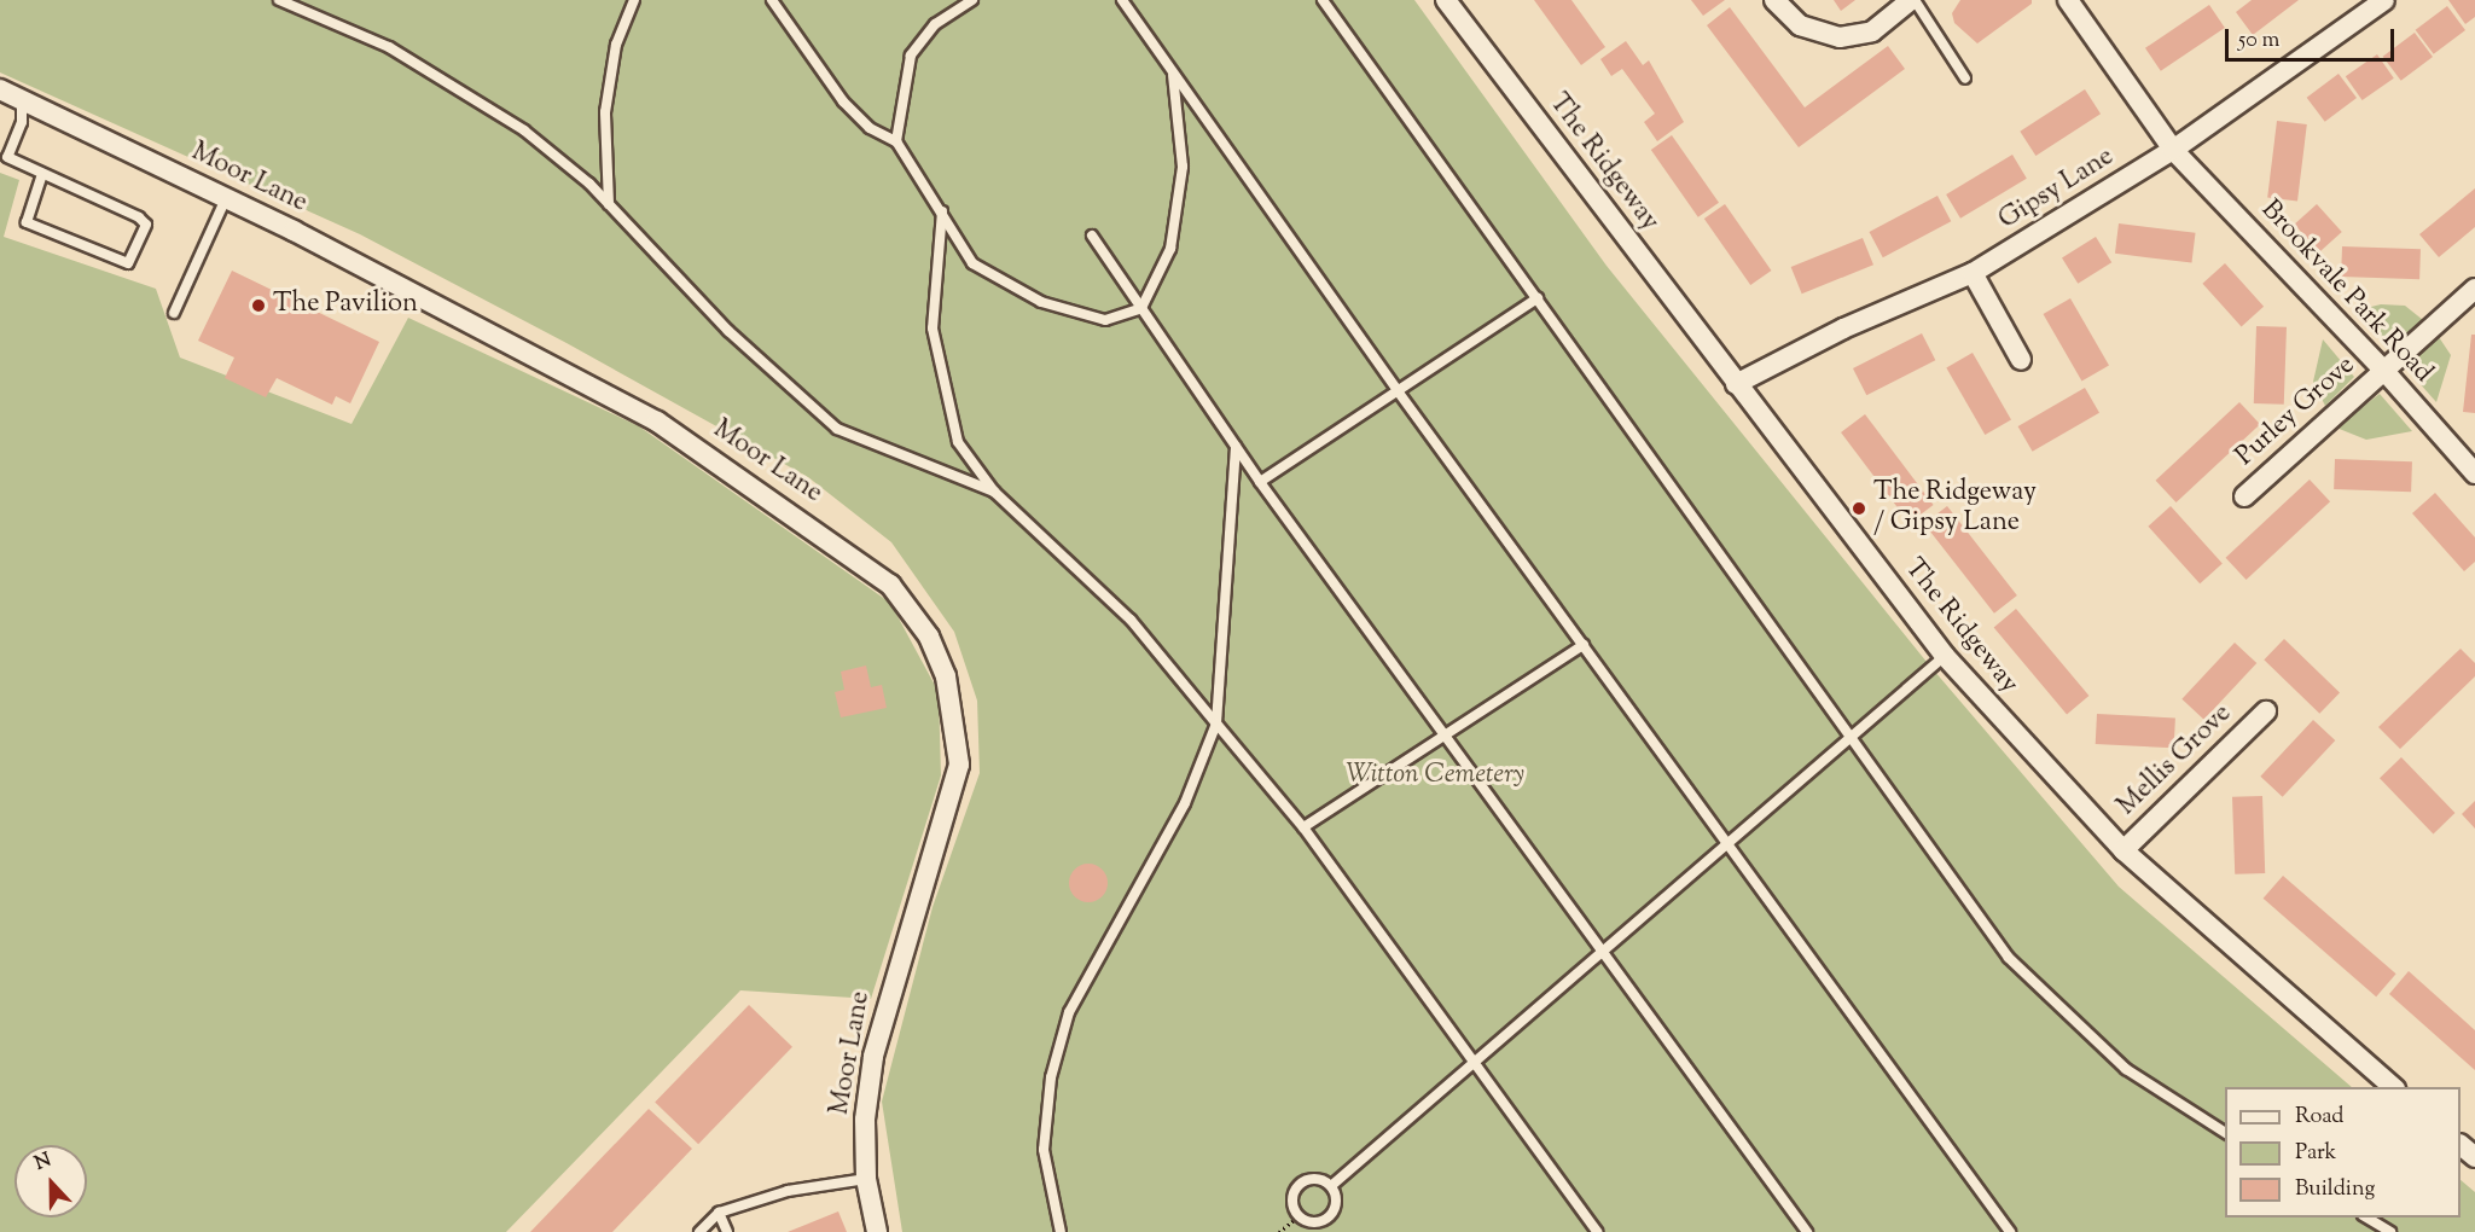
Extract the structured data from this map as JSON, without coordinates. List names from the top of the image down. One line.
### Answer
{"streets":{"street":["The Ridgeway","Moor Lane","Gipsy Lane","Brookvale Park Road","Purley Grove","Mellis Grove"]},"crossings":[["The Ridgeway","Gipsy Lane"],["The Ridgeway","Mellis Grove"],["Gipsy Lane","Brookvale Park Road"],["Brookvale Park Road","Purley Grove"]],"parks":["Witton Cemetery"],"places":["The Pavilion","The Ridgeway / Gipsy Lane"],"legend":["Road","Park","Building"],"scale_bar":"50 m","north":"top"}
